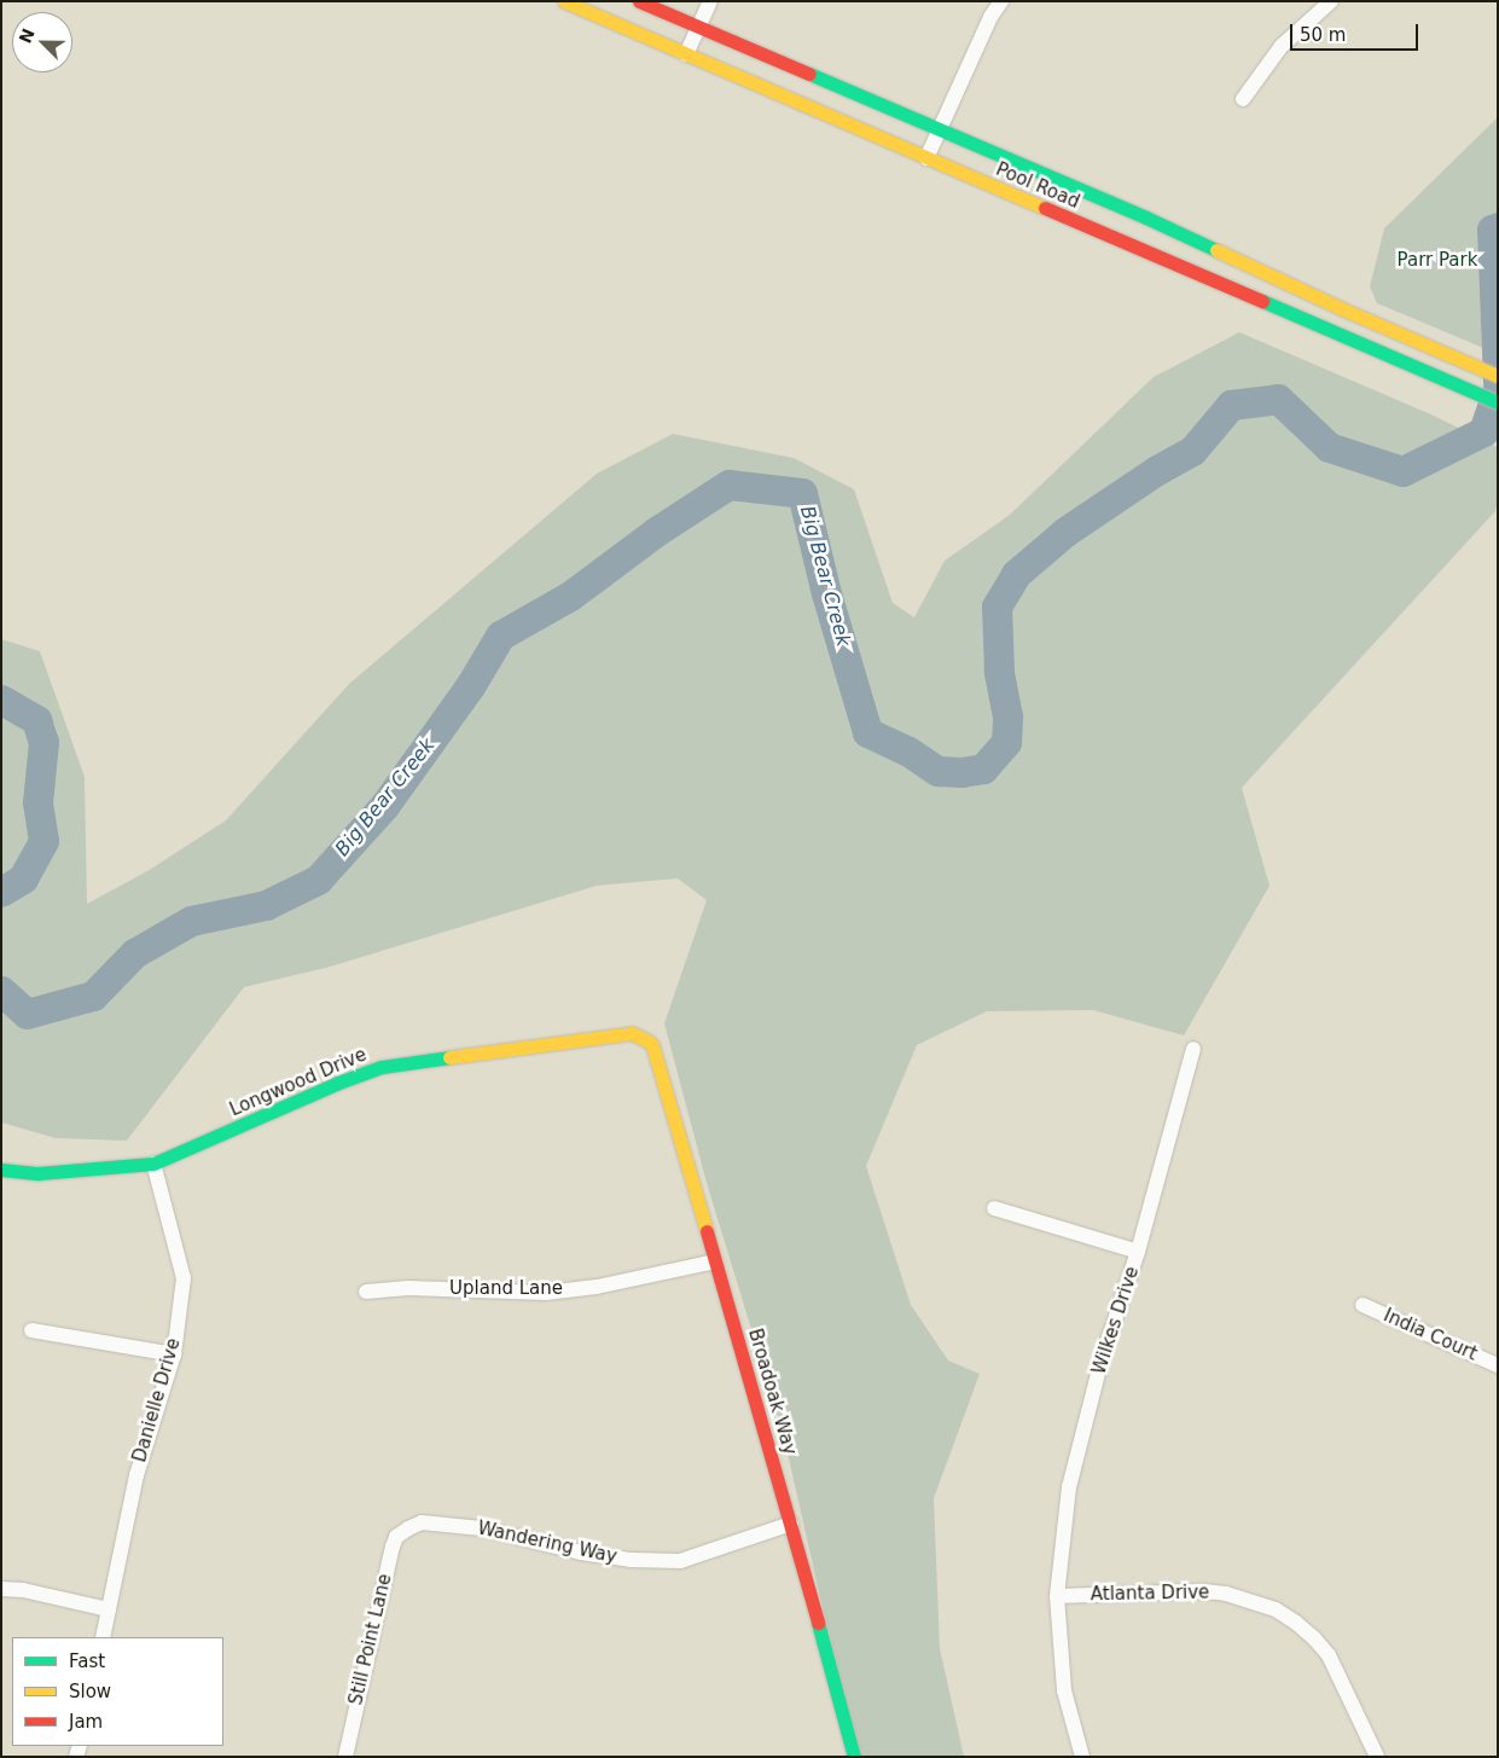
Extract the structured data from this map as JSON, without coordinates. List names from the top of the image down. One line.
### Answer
{"streets":{"main road":["Pool Road","Longwood Drive","Broadoak Way"],"street":["Upland Lane","Wilkes Drive","India Court","Danielle Drive","Wandering Way","Atlanta Drive","Still Point Lane"]},"crossings":[["Longwood Drive","Broadoak Way"],["Longwood Drive","Danielle Drive"],["Upland Lane","Broadoak Way"],["Wilkes Drive","Atlanta Drive"],["Broadoak Way","Wandering Way"],["Wandering Way","Still Point Lane"]],"water":["Big Bear Creek"],"parks":["Parr Park"],"legend":["Fast","Slow","Jam"],"scale_bar":"50 m","north":"top left"}
